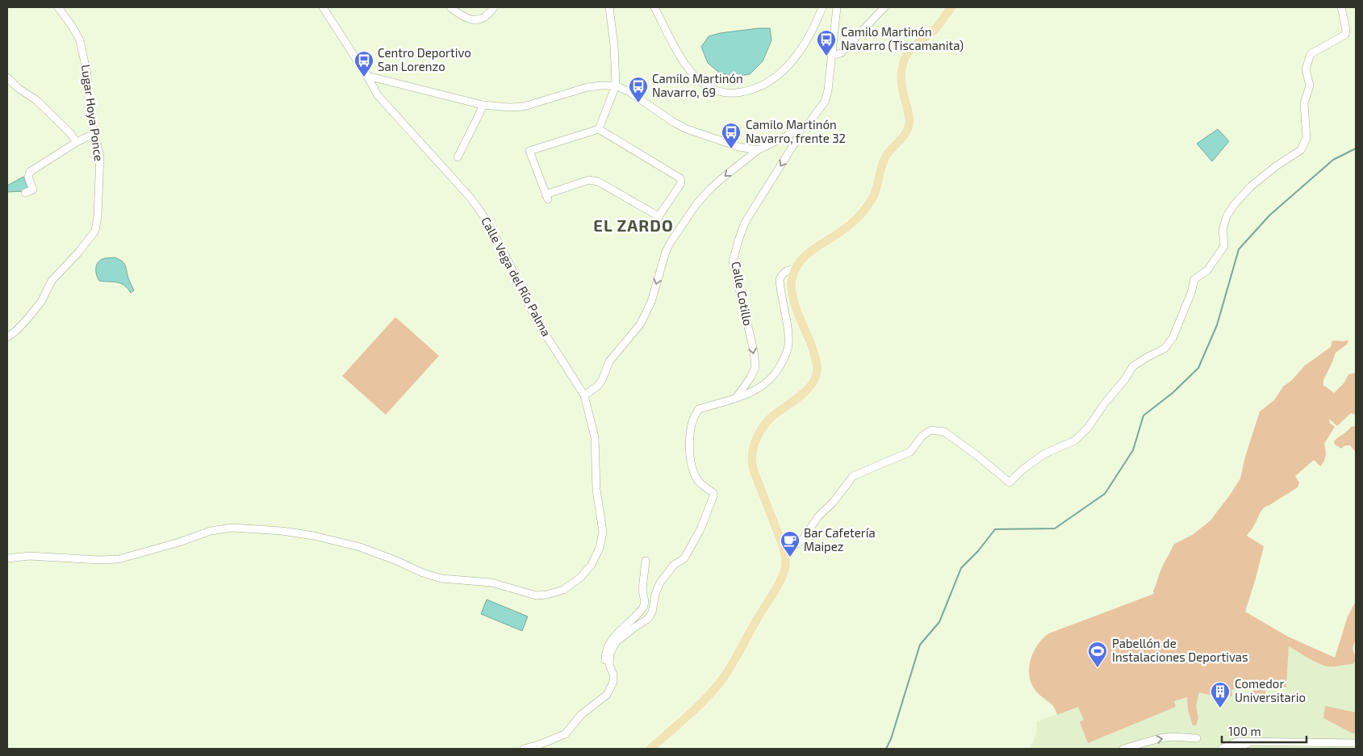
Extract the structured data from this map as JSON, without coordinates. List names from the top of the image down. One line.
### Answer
{"streets":{"street":["Lugar Hoya Ponce","Calle Vega del Río Palma","Calle Cotillo"]},"districts":["EL ZARDO"],"places":{"bus stop":["Camilo Martinón Navarro (Tiscamanita)","Centro Deportivo San Lorenzo","Camilo Martinón Navarro, 69","Camilo Martinón Navarro, frente 32"],"cafe":["Bar Cafetería Maipez"],"sports":["Pabellón de Instalaciones Deportivas"],"building":["Comedor Universitario"]},"scale_bar":"100 m"}
